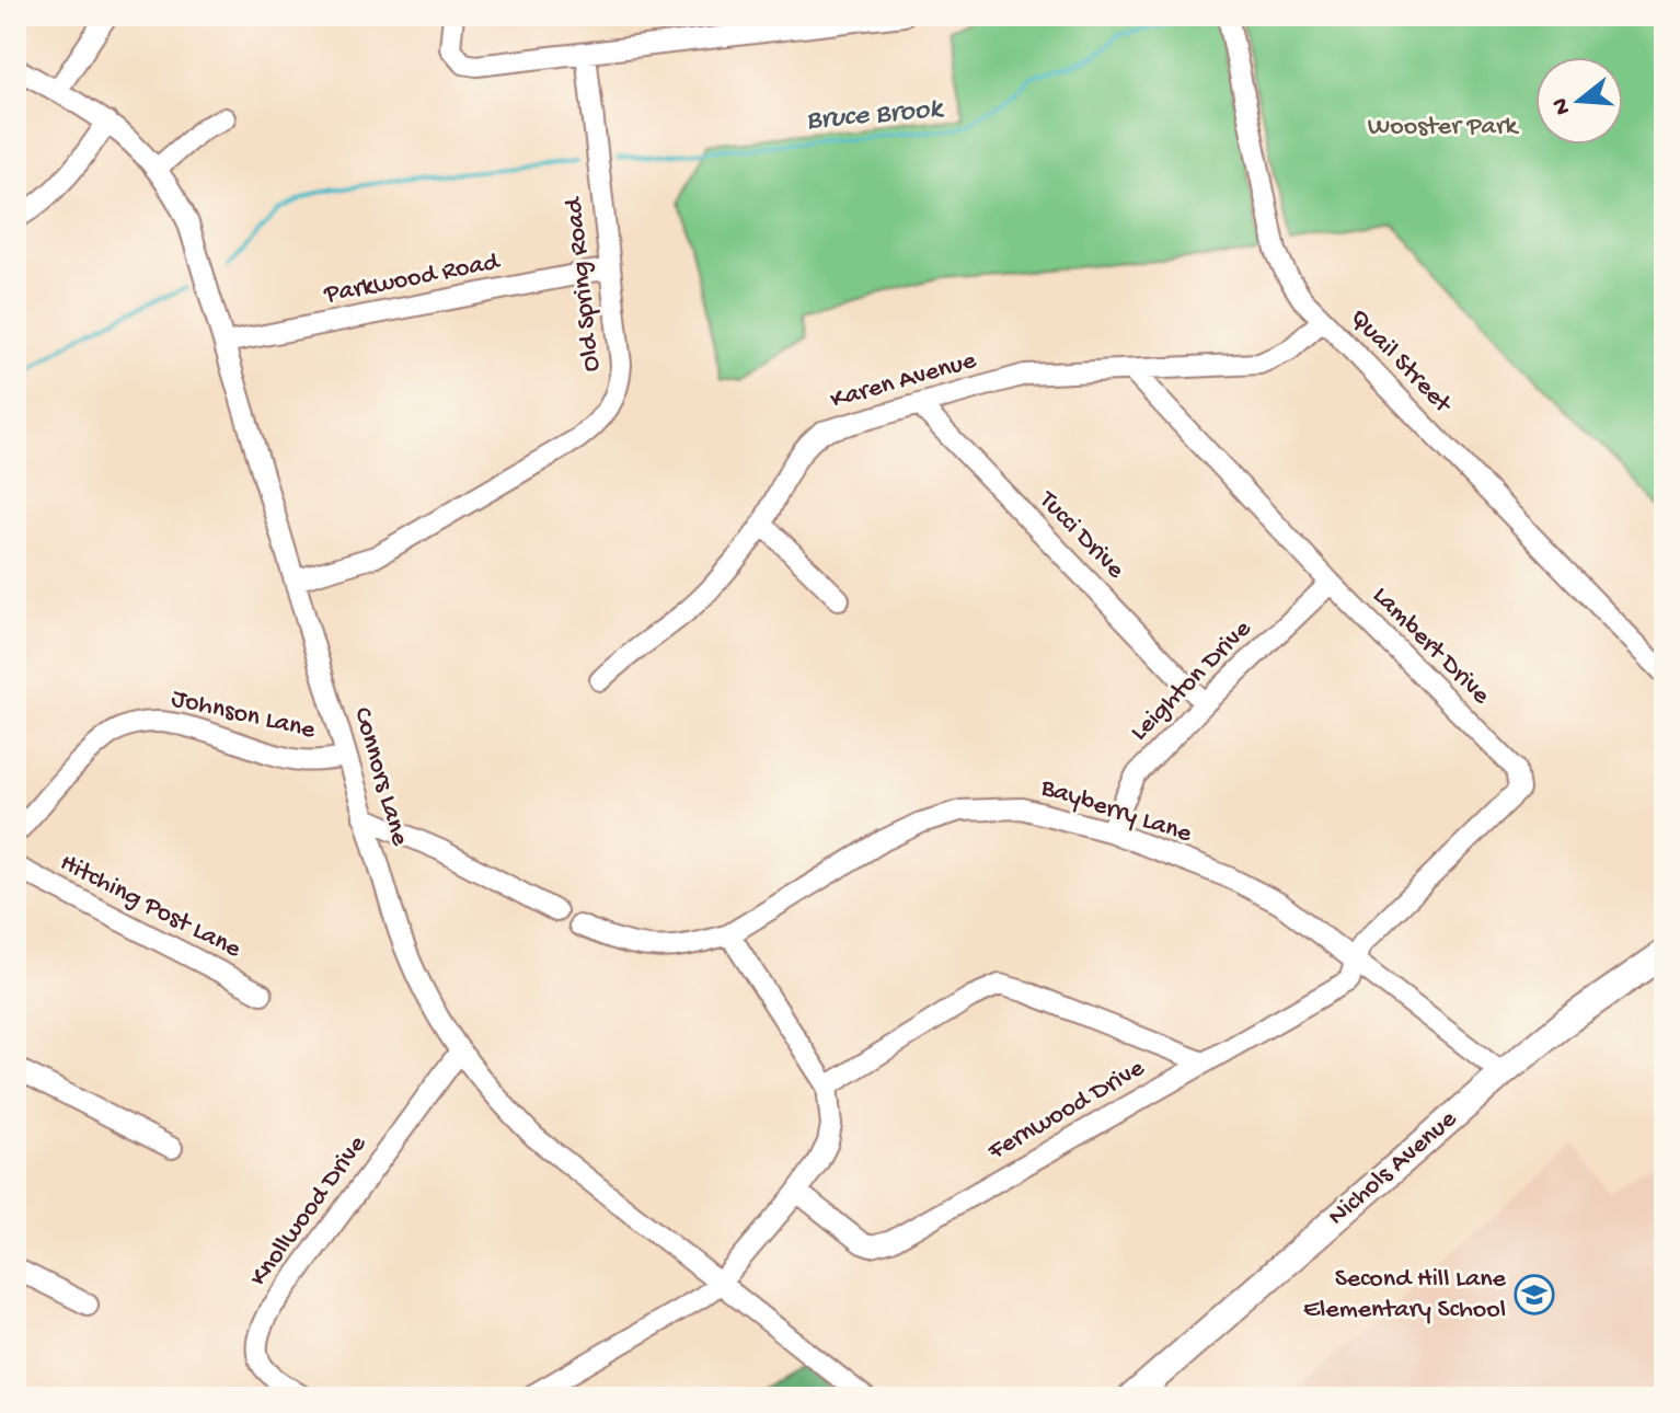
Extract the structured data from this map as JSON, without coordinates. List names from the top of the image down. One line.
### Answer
{"streets":{"main road":["Nichols Avenue"],"street":["Parkwood Road","Old Spring Road","Quail Street","Karen Avenue","Tucci Drive","Lambert Drive","Leighton Drive","Johnson Lane","Connors Lane","Bayberry Lane","Hitching Post Lane","Fernwood Drive","Knollwood Drive"]},"crossings":[["Parkwood Road","Old Spring Road"],["Parkwood Road","Connors Lane"],["Old Spring Road","Connors Lane"],["Quail Street","Karen Avenue"],["Karen Avenue","Tucci Drive"],["Karen Avenue","Lambert Drive"],["Tucci Drive","Leighton Drive"],["Lambert Drive","Leighton Drive"],["Lambert Drive","Bayberry Lane"],["Lambert Drive","Fernwood Drive"],["Leighton Drive","Bayberry Lane"],["Johnson Lane","Connors Lane"],["Connors Lane","Knollwood Drive"],["Bayberry Lane","Fernwood Drive"],["Bayberry Lane","Nichols Avenue"]],"water":["Bruce Brook"],"parks":["Wooster Park"],"places":{"school or university":["Second Hill Lane Elementary School"]},"north":"left"}
